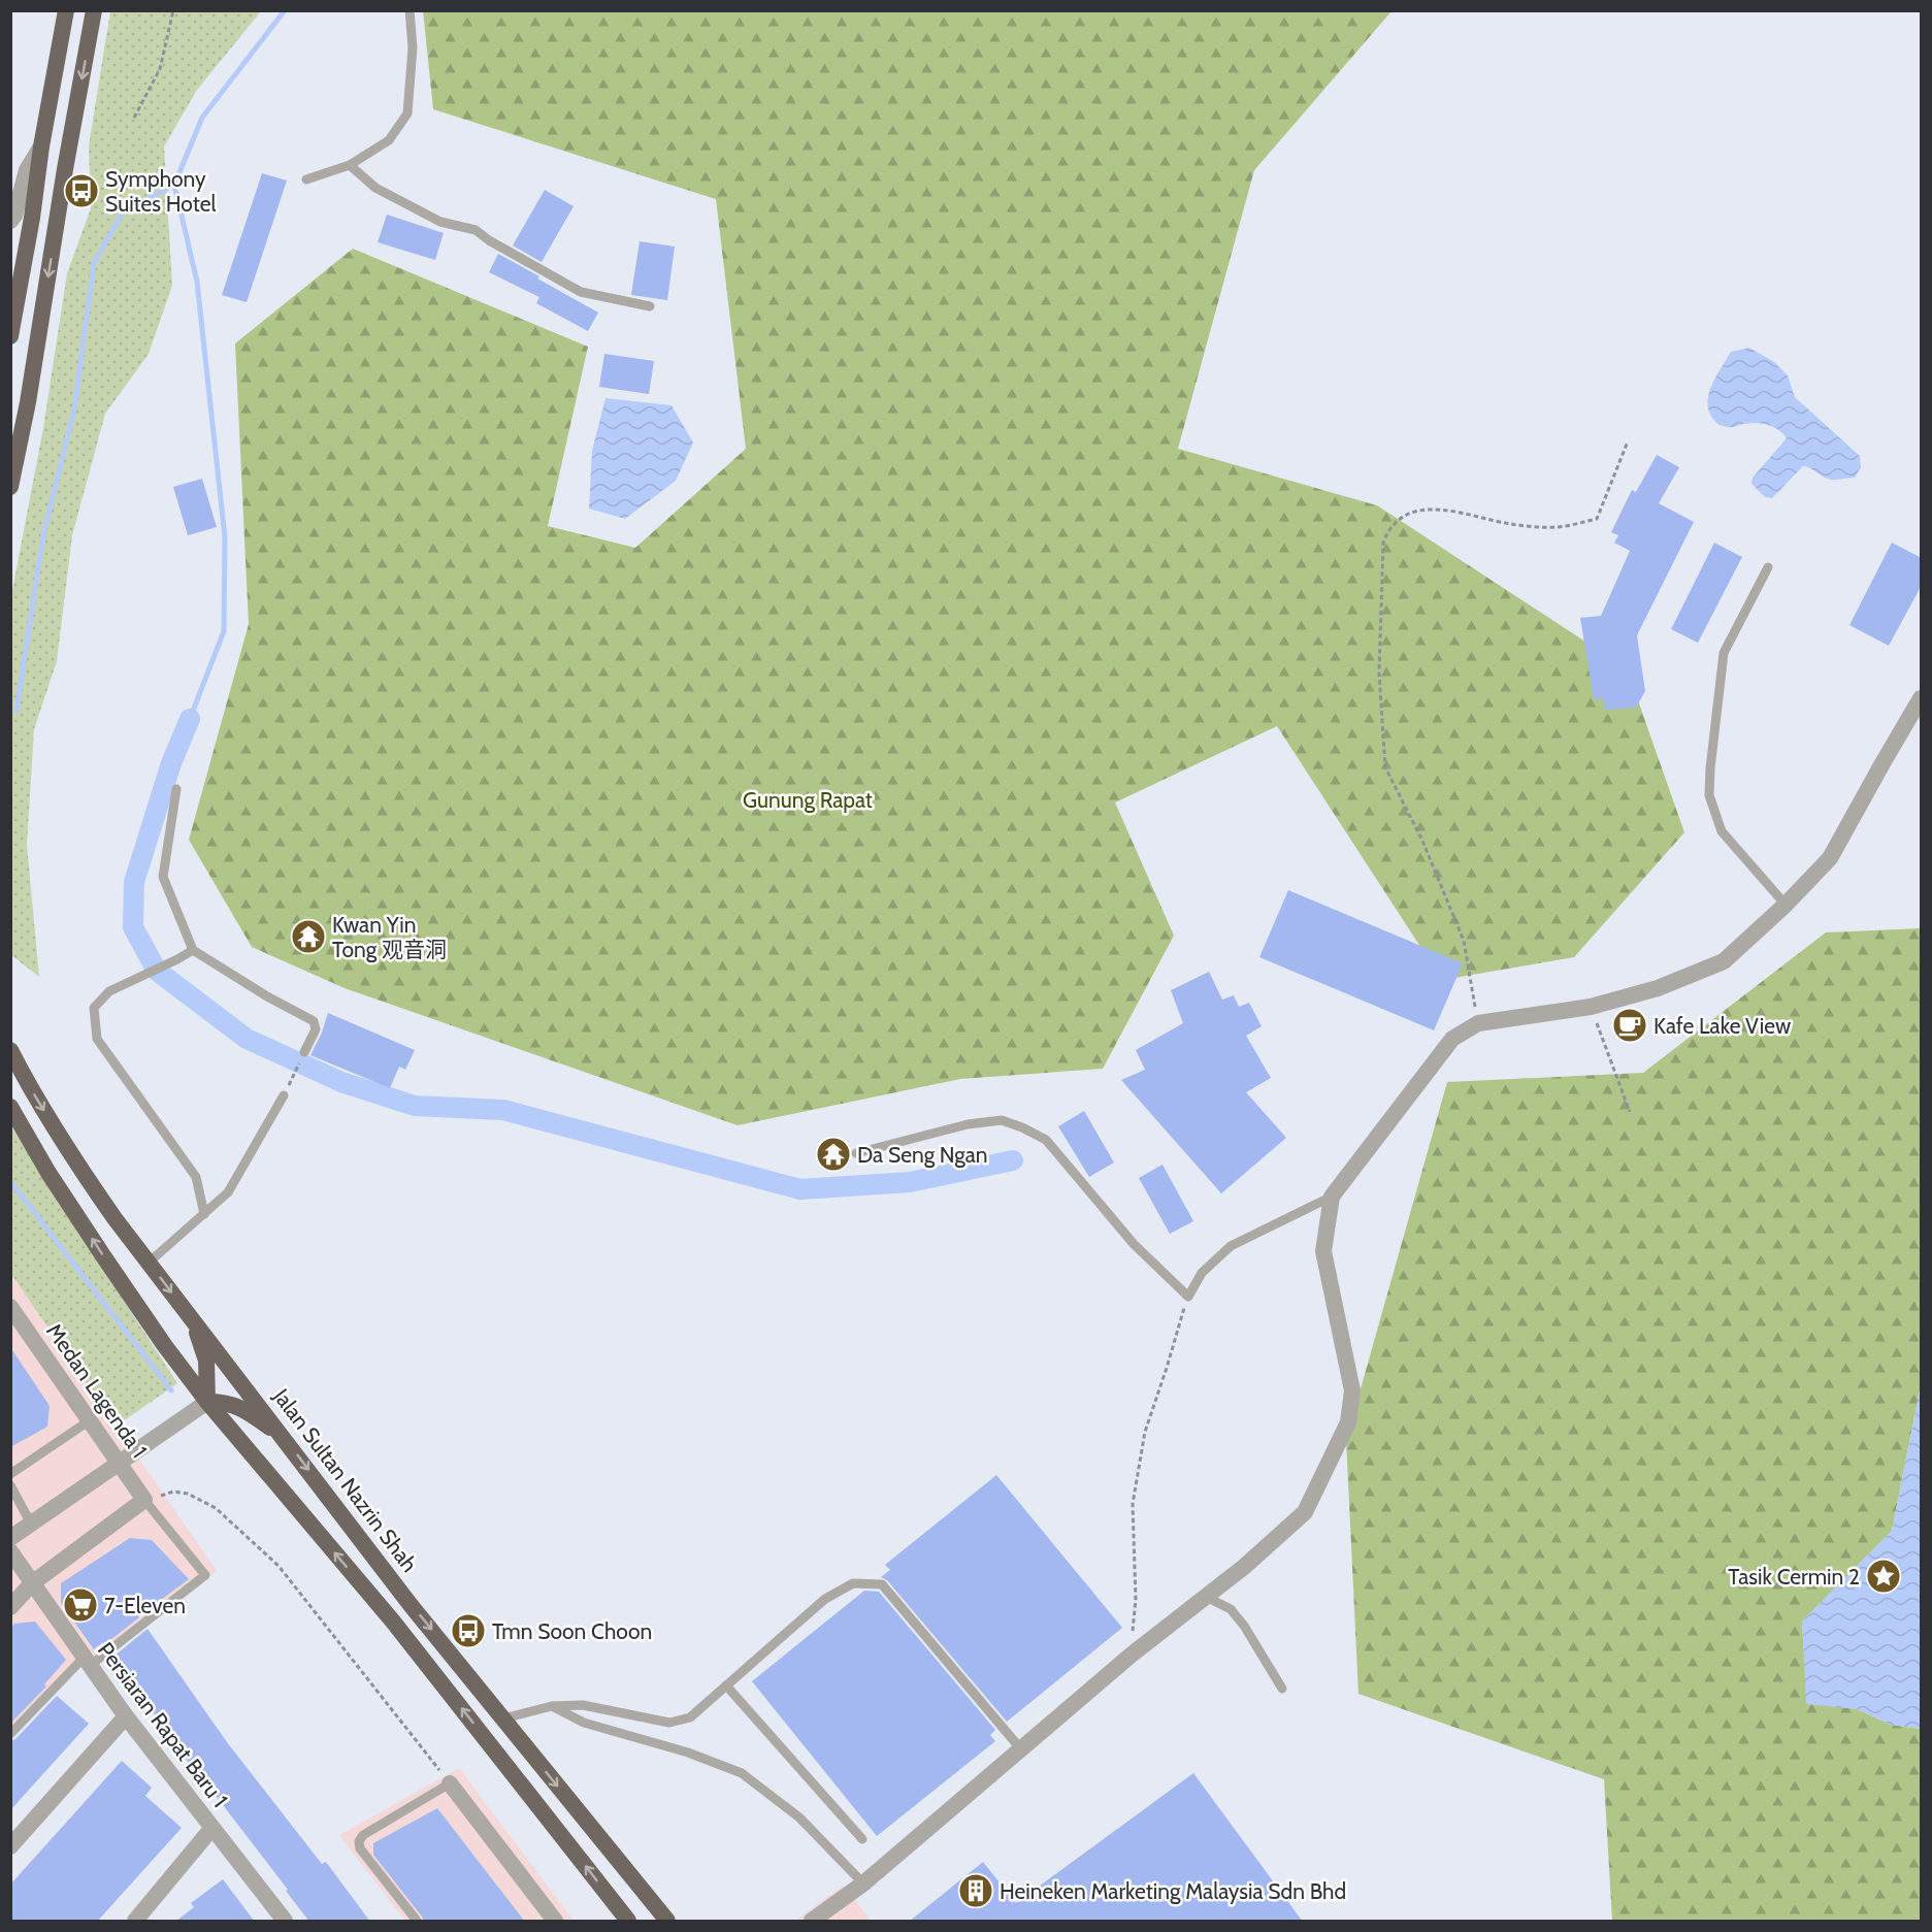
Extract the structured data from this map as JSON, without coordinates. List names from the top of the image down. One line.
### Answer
{"streets":{"highway":["Jalan Sultan Nazrin Shah"],"street":["Medan Lagenda 1","Persiaran Rapat Baru 1"]},"parks":["Gunung Rapat"],"places":{"bus stop":["Symphony Suites Hotel","Tmn Soon Choon"],"temple":["Kwan Yin Tong 观音洞","Da Seng Ngan"],"cafe":["Kafe Lake View"],"place":["Tasik Cermin 2"],"supermarket":["7-Eleven"],"building":["Heineken Marketing Malaysia Sdn Bhd"]}}
